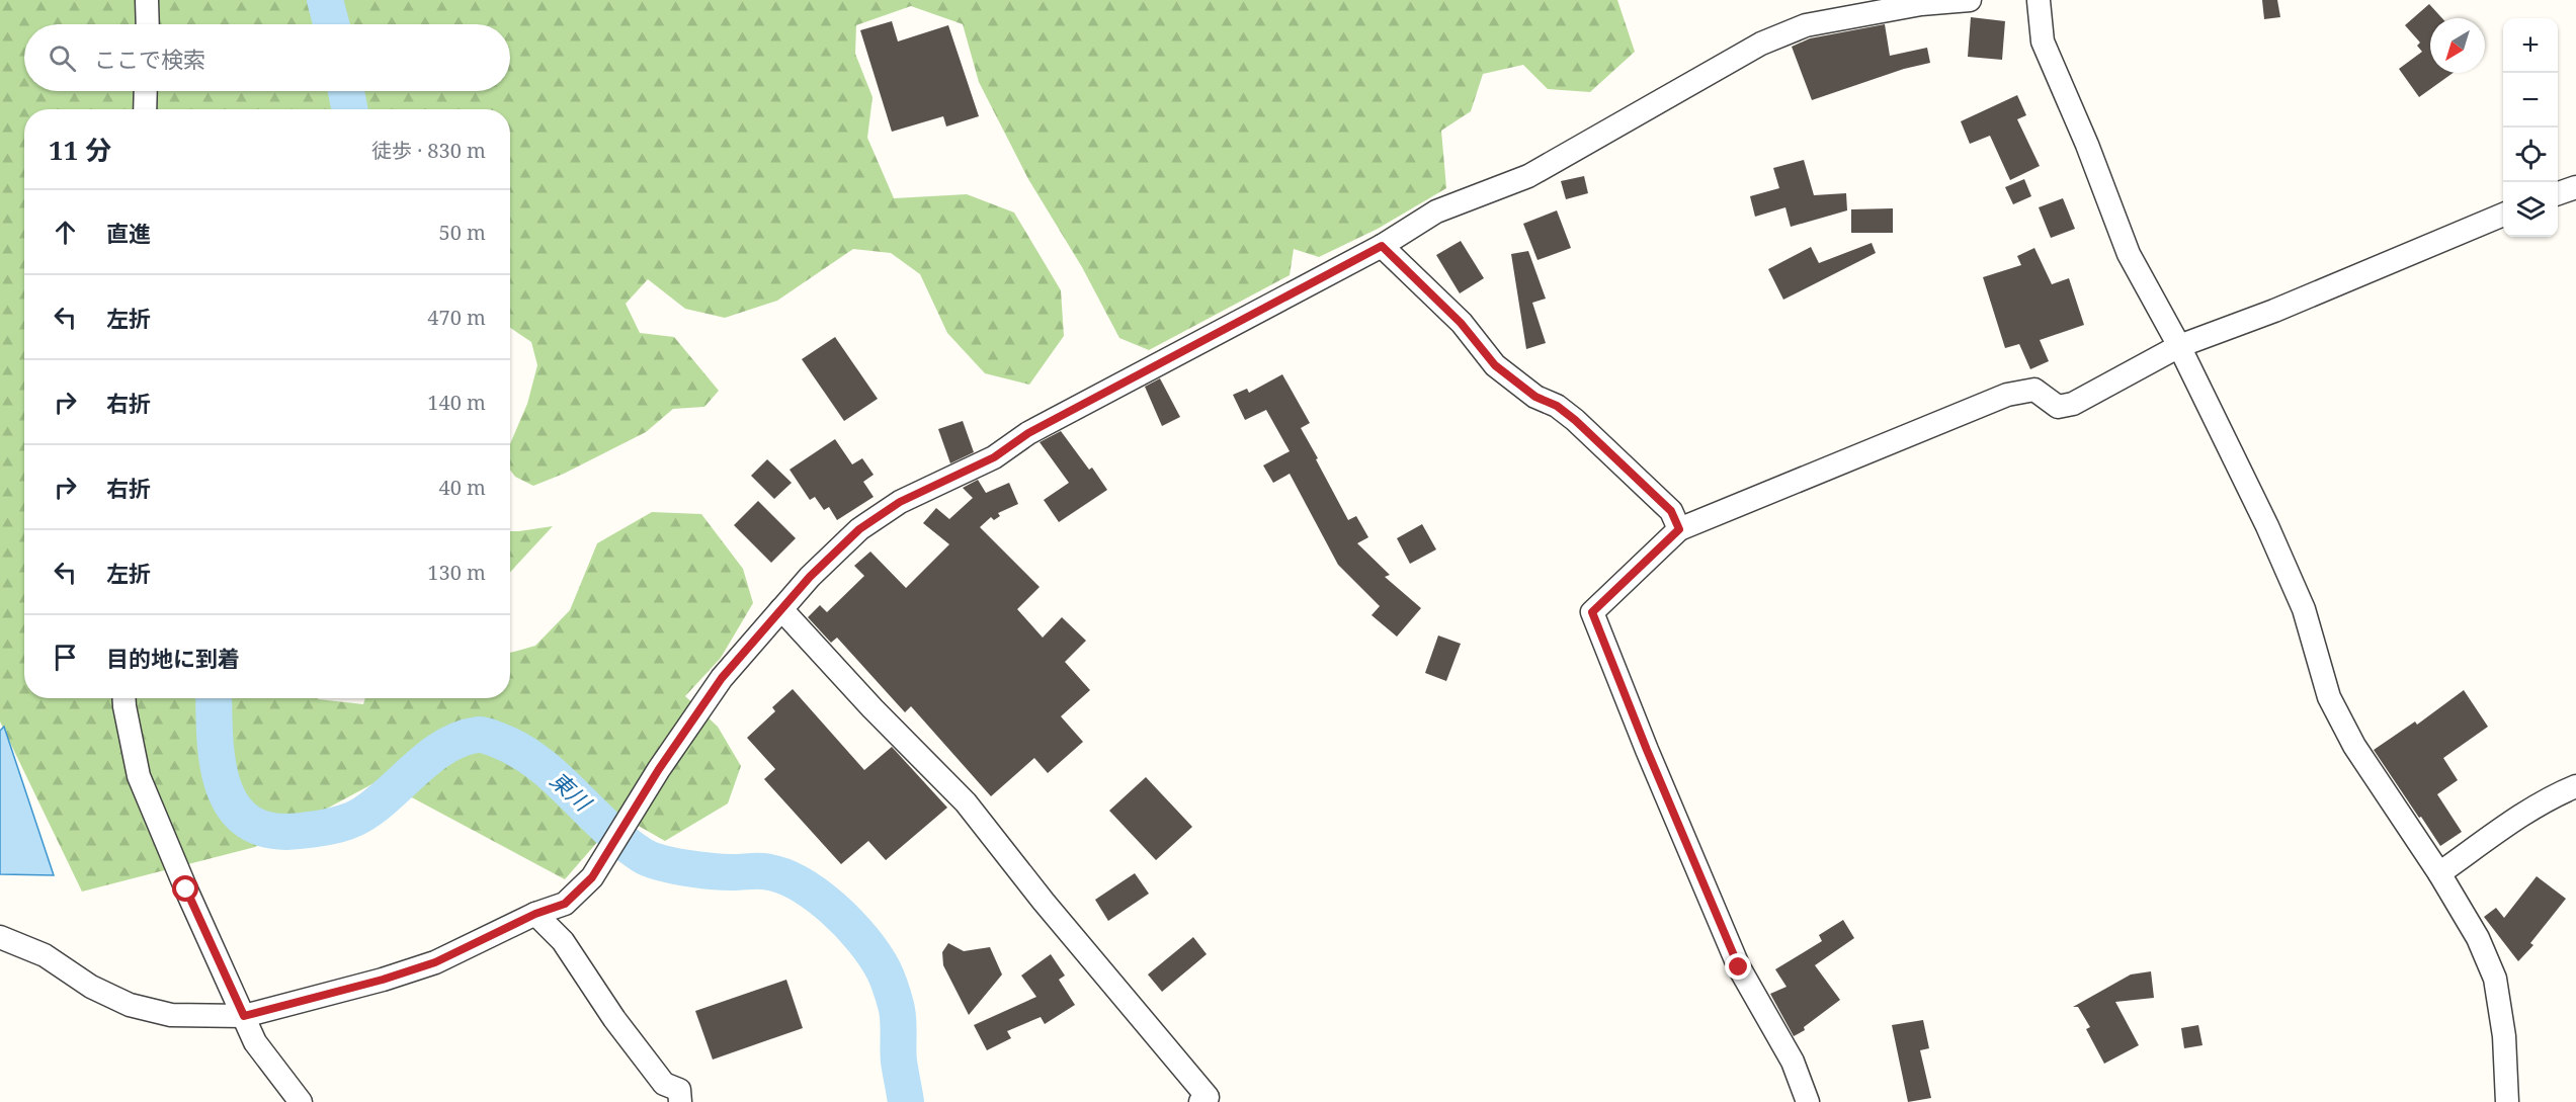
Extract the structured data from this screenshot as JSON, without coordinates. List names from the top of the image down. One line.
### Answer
{"water":["東川"],"north":"bottom left","page":{"map_buttons":["+","−"],"search":"ここで検索","heading":["11 分","徒歩 · 830 m"],"list":[["直進","50 m"],["左折","470 m"],["右折","140 m"],["右折","40 m"],["左折","130 m"],"目的地に到着"]}}
